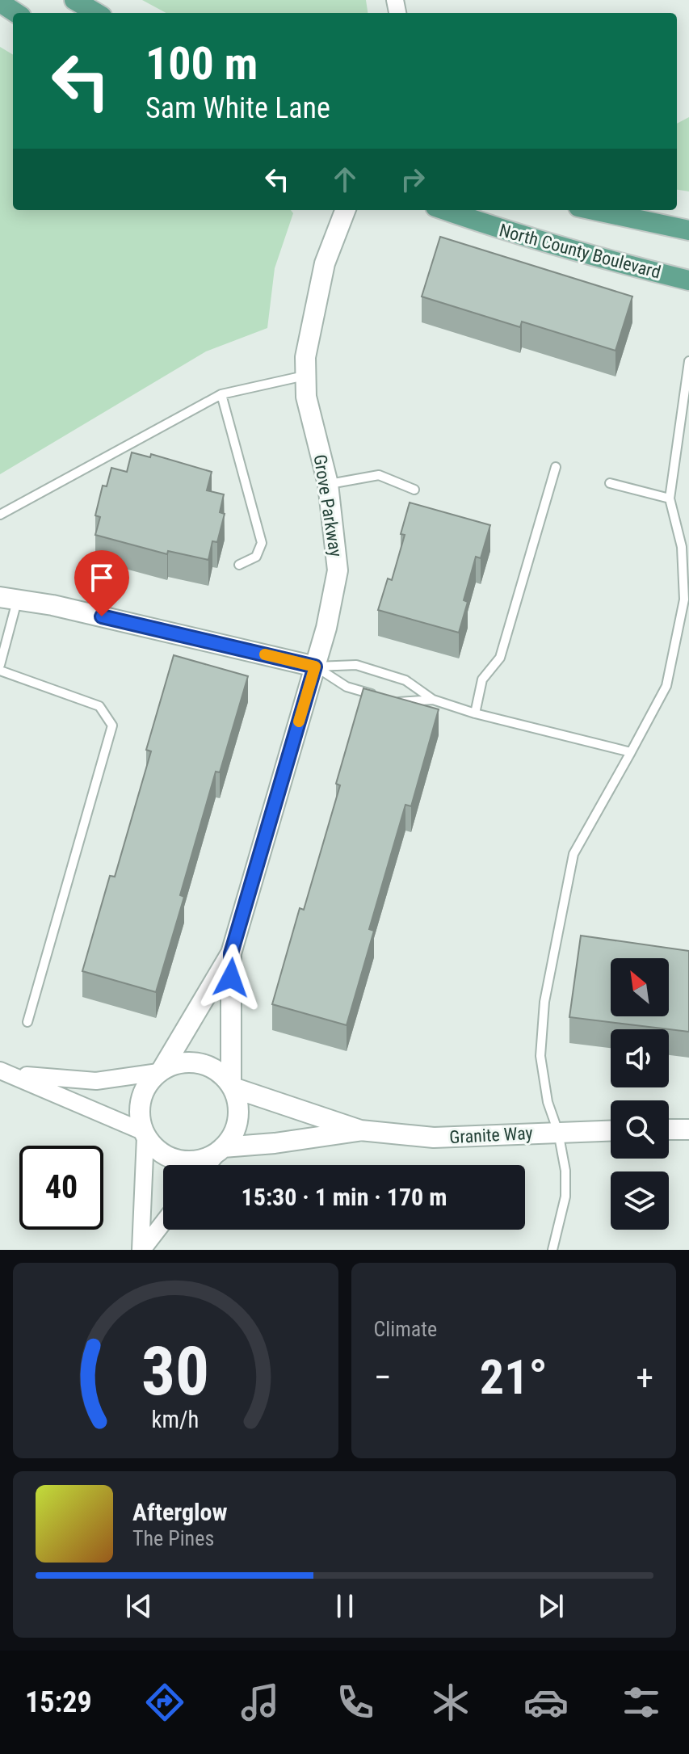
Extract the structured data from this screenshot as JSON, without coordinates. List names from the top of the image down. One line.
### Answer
{"streets":{"main road":["North County Boulevard"],"street":["Grove Parkway","Granite Way"]},"north":"top left","page":{"turn":["100 m","Sam White Lane"],"limit":"40","trip":"15:30 · 1 min · 170 m","tile":"Climate","heat":["−","21°","+"],"song":["Afterglow","The Pines"],"tabs":"15:29","gauge":["30","km/h"]}}
